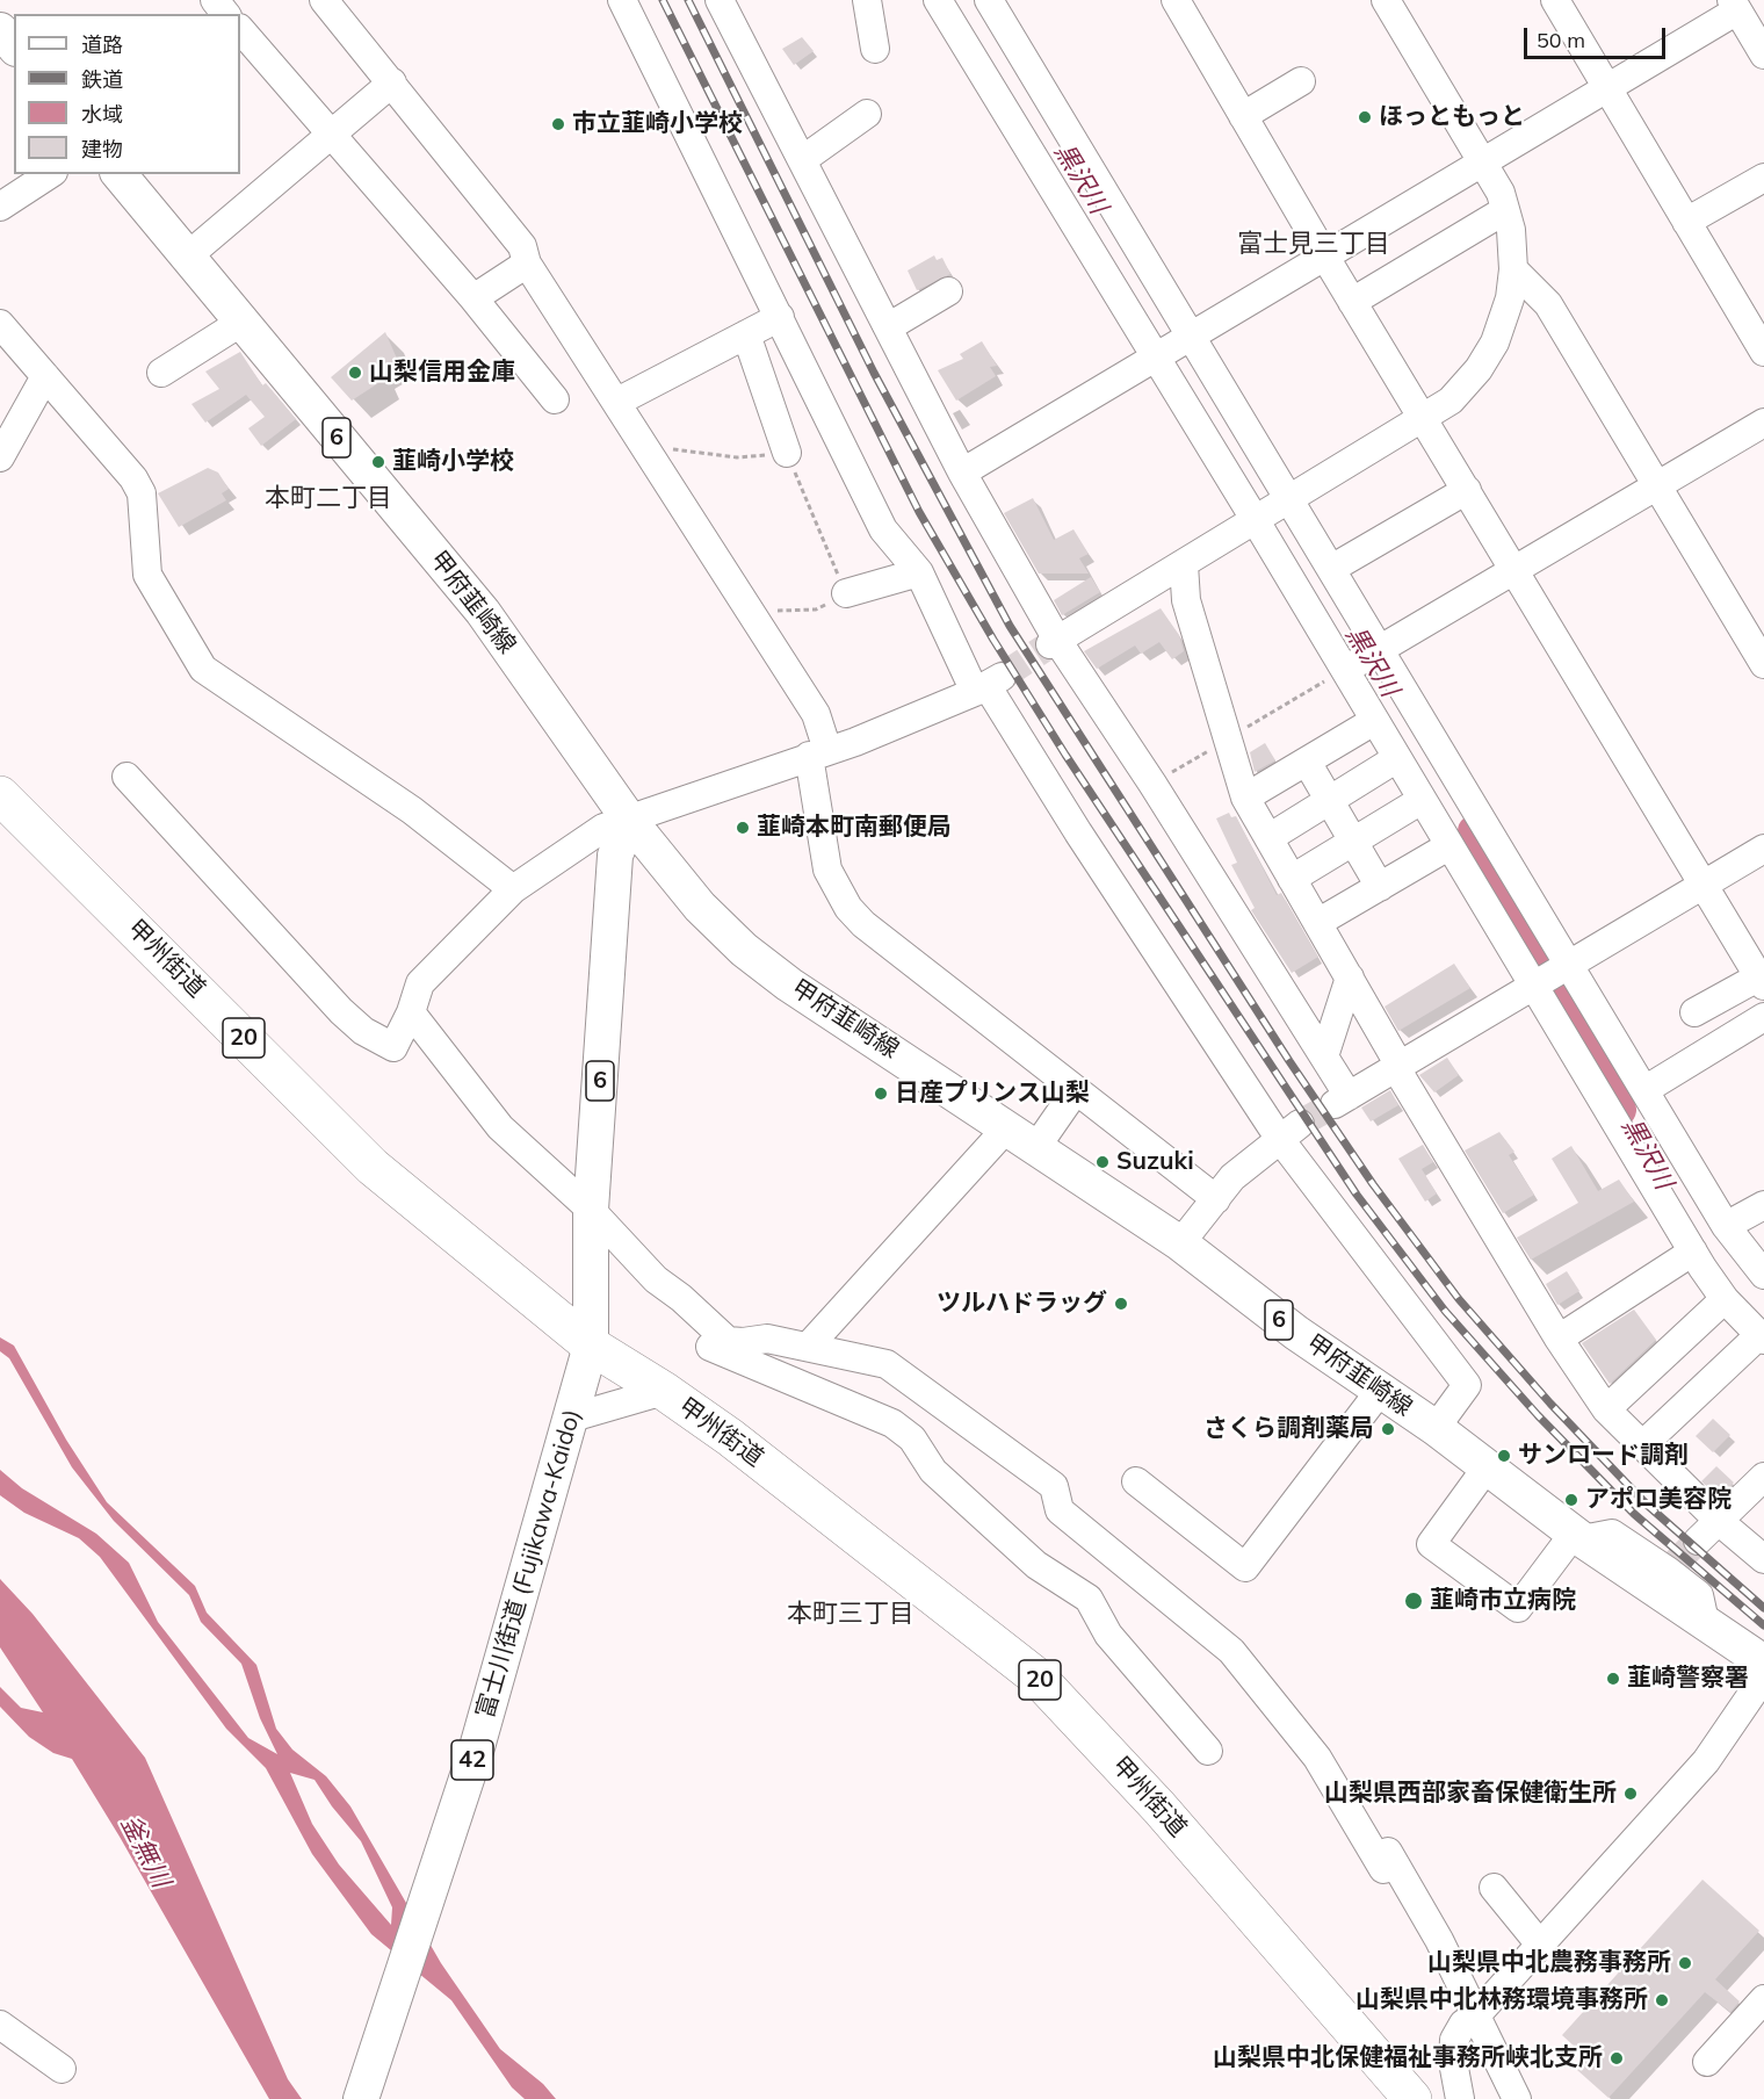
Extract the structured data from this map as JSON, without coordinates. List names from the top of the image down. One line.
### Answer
{"streets":{"highway":["甲州街道","20"],"main road":["6","甲府韮崎線","富士川街道 (Fujikawa-Kaido)","42"]},"crossings":[["6","甲府韮崎線"],["6","甲州街道"],["6","富士川街道 (Fujikawa-Kaido)"],["甲州街道","富士川街道 (Fujikawa-Kaido)"]],"districts":["富士見三丁目","本町二丁目","本町三丁目"],"water":["黒沢川","釜無川"],"places":["ほっともっと","市立韮崎小学校","山梨信用金庫","韮崎小学校","韮崎本町南郵便局","日産プリンス山梨","Suzuki","ツルハドラッグ","さくら調剤薬局","サンロード調剤","アポロ美容院","韮崎市立病院","韮崎警察署","山梨県西部家畜保健衛生所","山梨県中北農務事務所","山梨県中北林務環境事務所","山梨県中北保健福祉事務所峡北支所"],"legend":["道路","鉄道","水域","建物"],"scale_bar":"50 m"}
